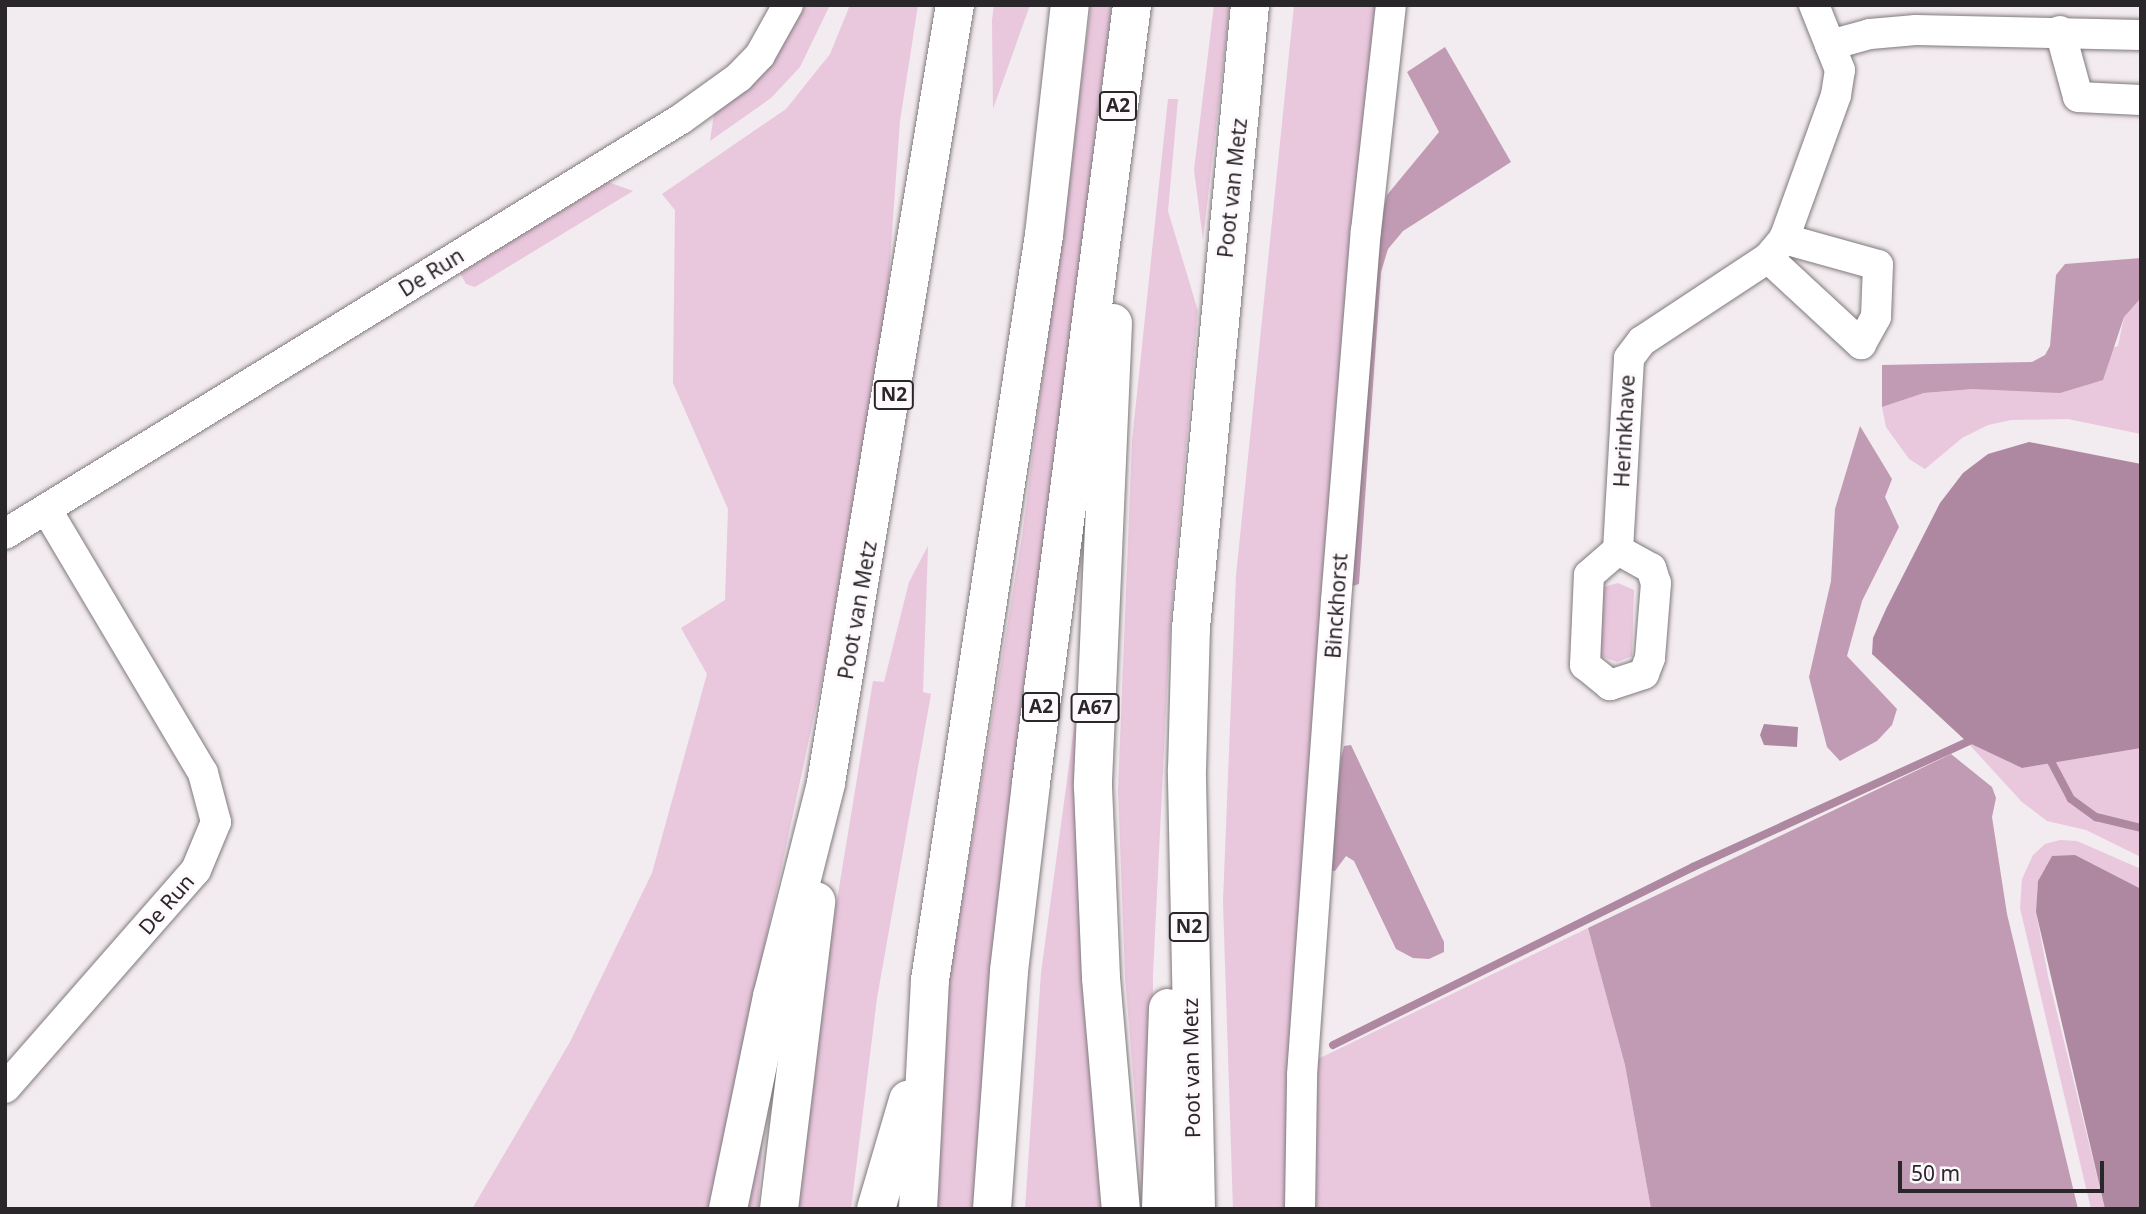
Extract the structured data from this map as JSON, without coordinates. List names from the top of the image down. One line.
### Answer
{"streets":{"highway":["A2","Poot van Metz","N2","A67"],"street":["De Run","Herinkhave","Binckhorst"]},"crossings":[["A2","A67"],["Poot van Metz","N2"]],"scale_bar":"50 m"}
